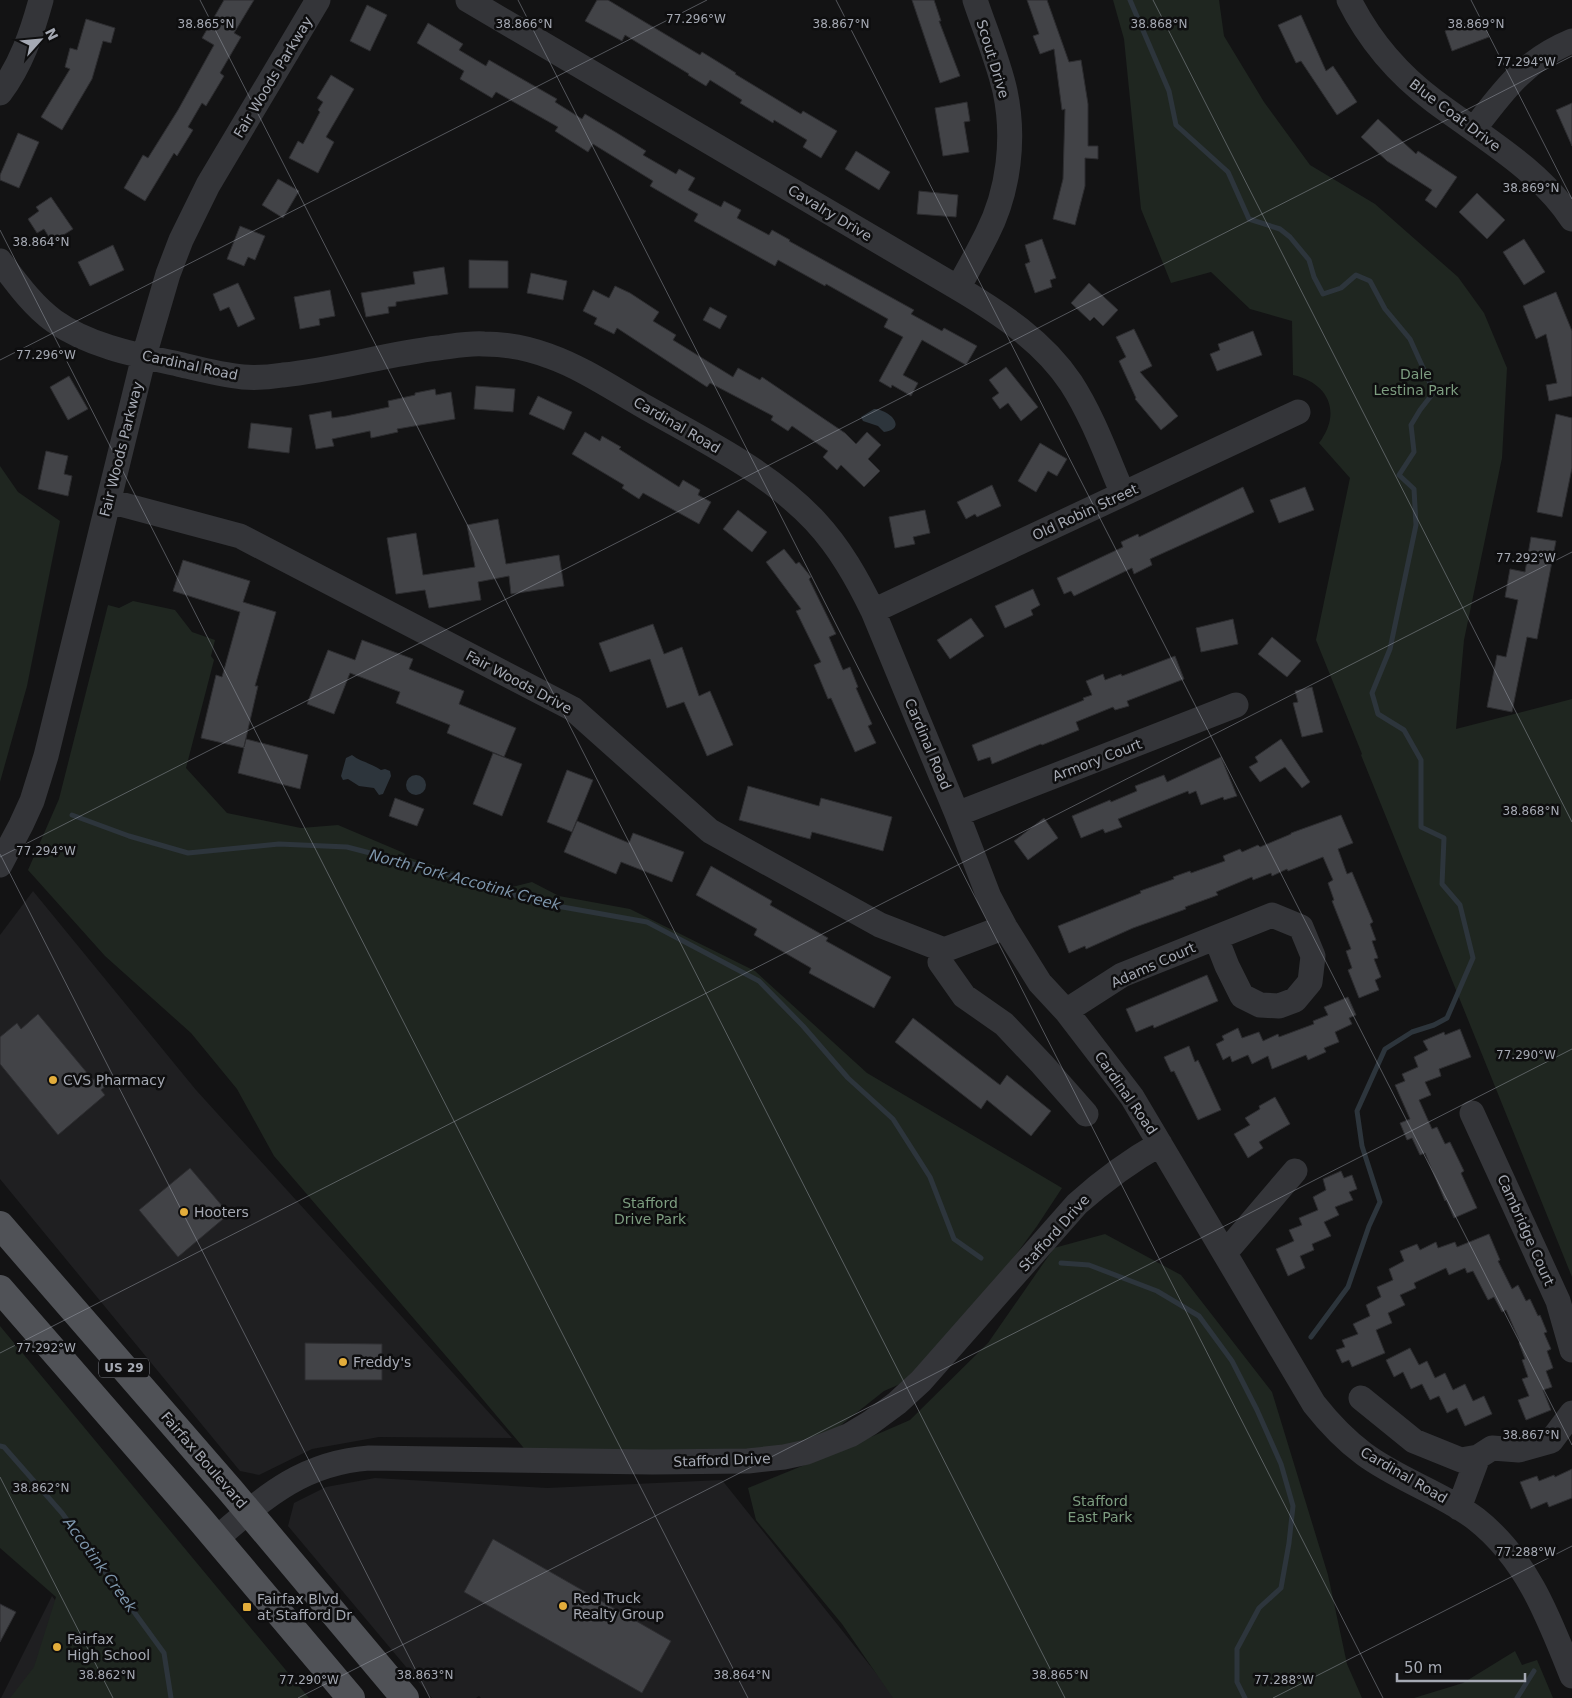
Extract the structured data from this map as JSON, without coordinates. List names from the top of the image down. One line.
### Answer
{"streets":{"main road":["US 29","Fairfax Boulevard"],"street":["Scout Drive","Fair Woods Parkway","Blue Coat Drive","Cavalry Drive","Cardinal Road","Old Robin Street","Fair Woods Drive","Armory Court","Adams Court","Cambridge Court","Stafford Drive"]},"crossings":[["Scout Drive","Cavalry Drive"],["Fair Woods Parkway","Cardinal Road"],["Fair Woods Parkway","Fair Woods Drive"],["Cavalry Drive","Old Robin Street"],["Cardinal Road","Old Robin Street"],["Cardinal Road","Armory Court"],["Cardinal Road","Adams Court"],["Cardinal Road","Stafford Drive"],["Stafford Drive","US 29"],["Stafford Drive","Fairfax Boulevard"]],"water":["North Fork Accotink Creek","Accotink Creek"],"parks":["Dale Lestina Park","Stafford Drive Park","Stafford East Park"],"places":{"other":["CVS Pharmacy","Hooters","Freddy's","Red Truck Realty Group","Fairfax High School"],"transit":["Fairfax Blvd at Stafford Dr"]},"scale_bar":"50 m","north":"top right","coordinates":["77.296°W","38.865°N","38.866°N","38.867°N","38.868°N","38.869°N","77.294°W","38.864°N","77.292°W","77.290°W","38.862°N","77.288°W","38.863°N"]}
